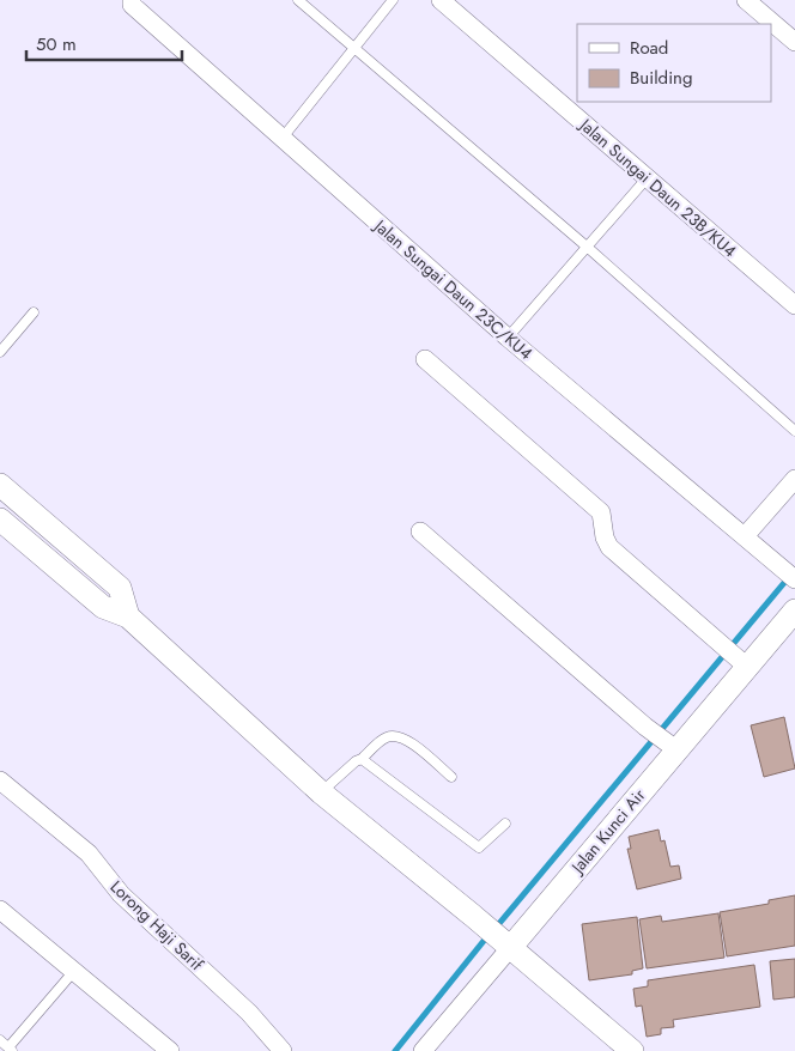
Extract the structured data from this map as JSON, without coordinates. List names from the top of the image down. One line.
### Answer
{"streets":{"street":["Jalan Sungai Daun 23B/KU4","Jalan Sungai Daun 23C/KU4","Jalan Kunci Air","Lorong Haji Sarif"]},"legend":["Road","Building"],"scale_bar":"50 m"}
